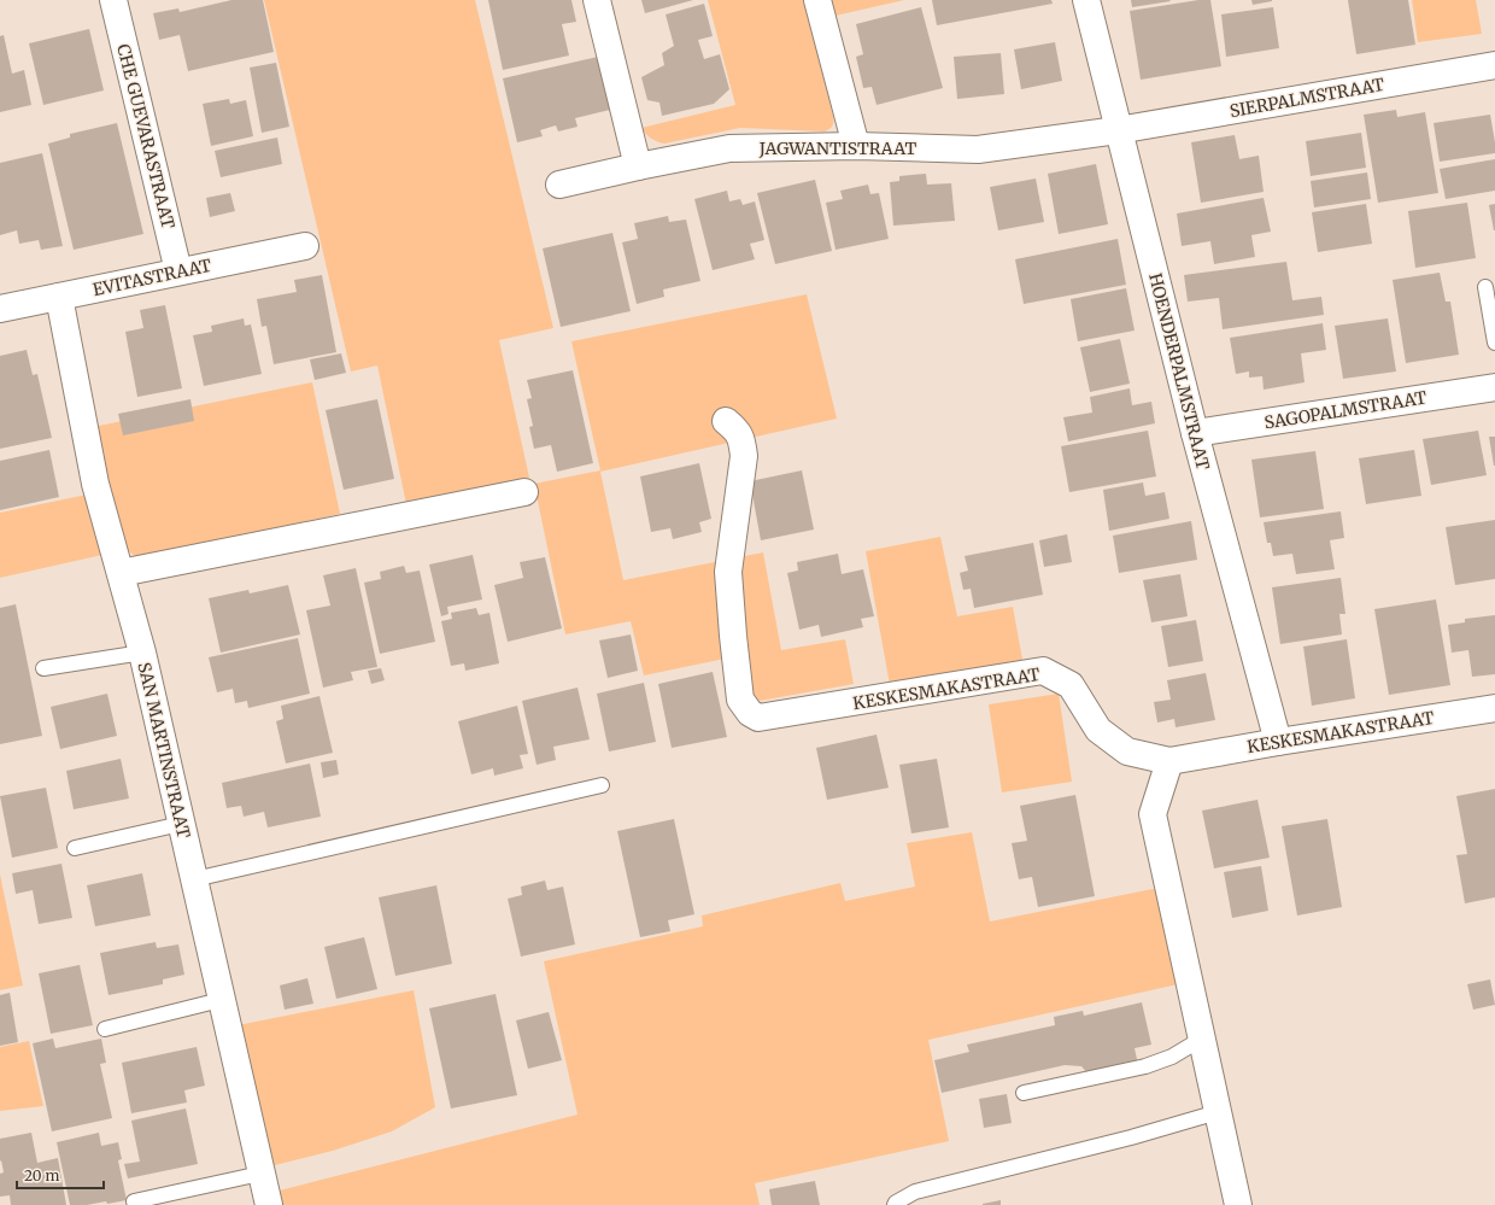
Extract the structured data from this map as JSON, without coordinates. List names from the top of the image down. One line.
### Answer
{"streets":{"street":["SIERPALMSTRAAT","CHE GUEVARASTRAAT","JAGWANTISTRAAT","EVITASTRAAT","HOENDERPALMSTRAAT","SAGOPALMSTRAAT","KESKESMAKASTRAAT","SAN MARTINSTRAAT"]},"crossings":[["SIERPALMSTRAAT","JAGWANTISTRAAT"],["SIERPALMSTRAAT","HOENDERPALMSTRAAT"],["CHE GUEVARASTRAAT","EVITASTRAAT"],["JAGWANTISTRAAT","HOENDERPALMSTRAAT"],["EVITASTRAAT","SAN MARTINSTRAAT"],["HOENDERPALMSTRAAT","SAGOPALMSTRAAT"],["HOENDERPALMSTRAAT","KESKESMAKASTRAAT"]],"scale_bar":"20 m"}
